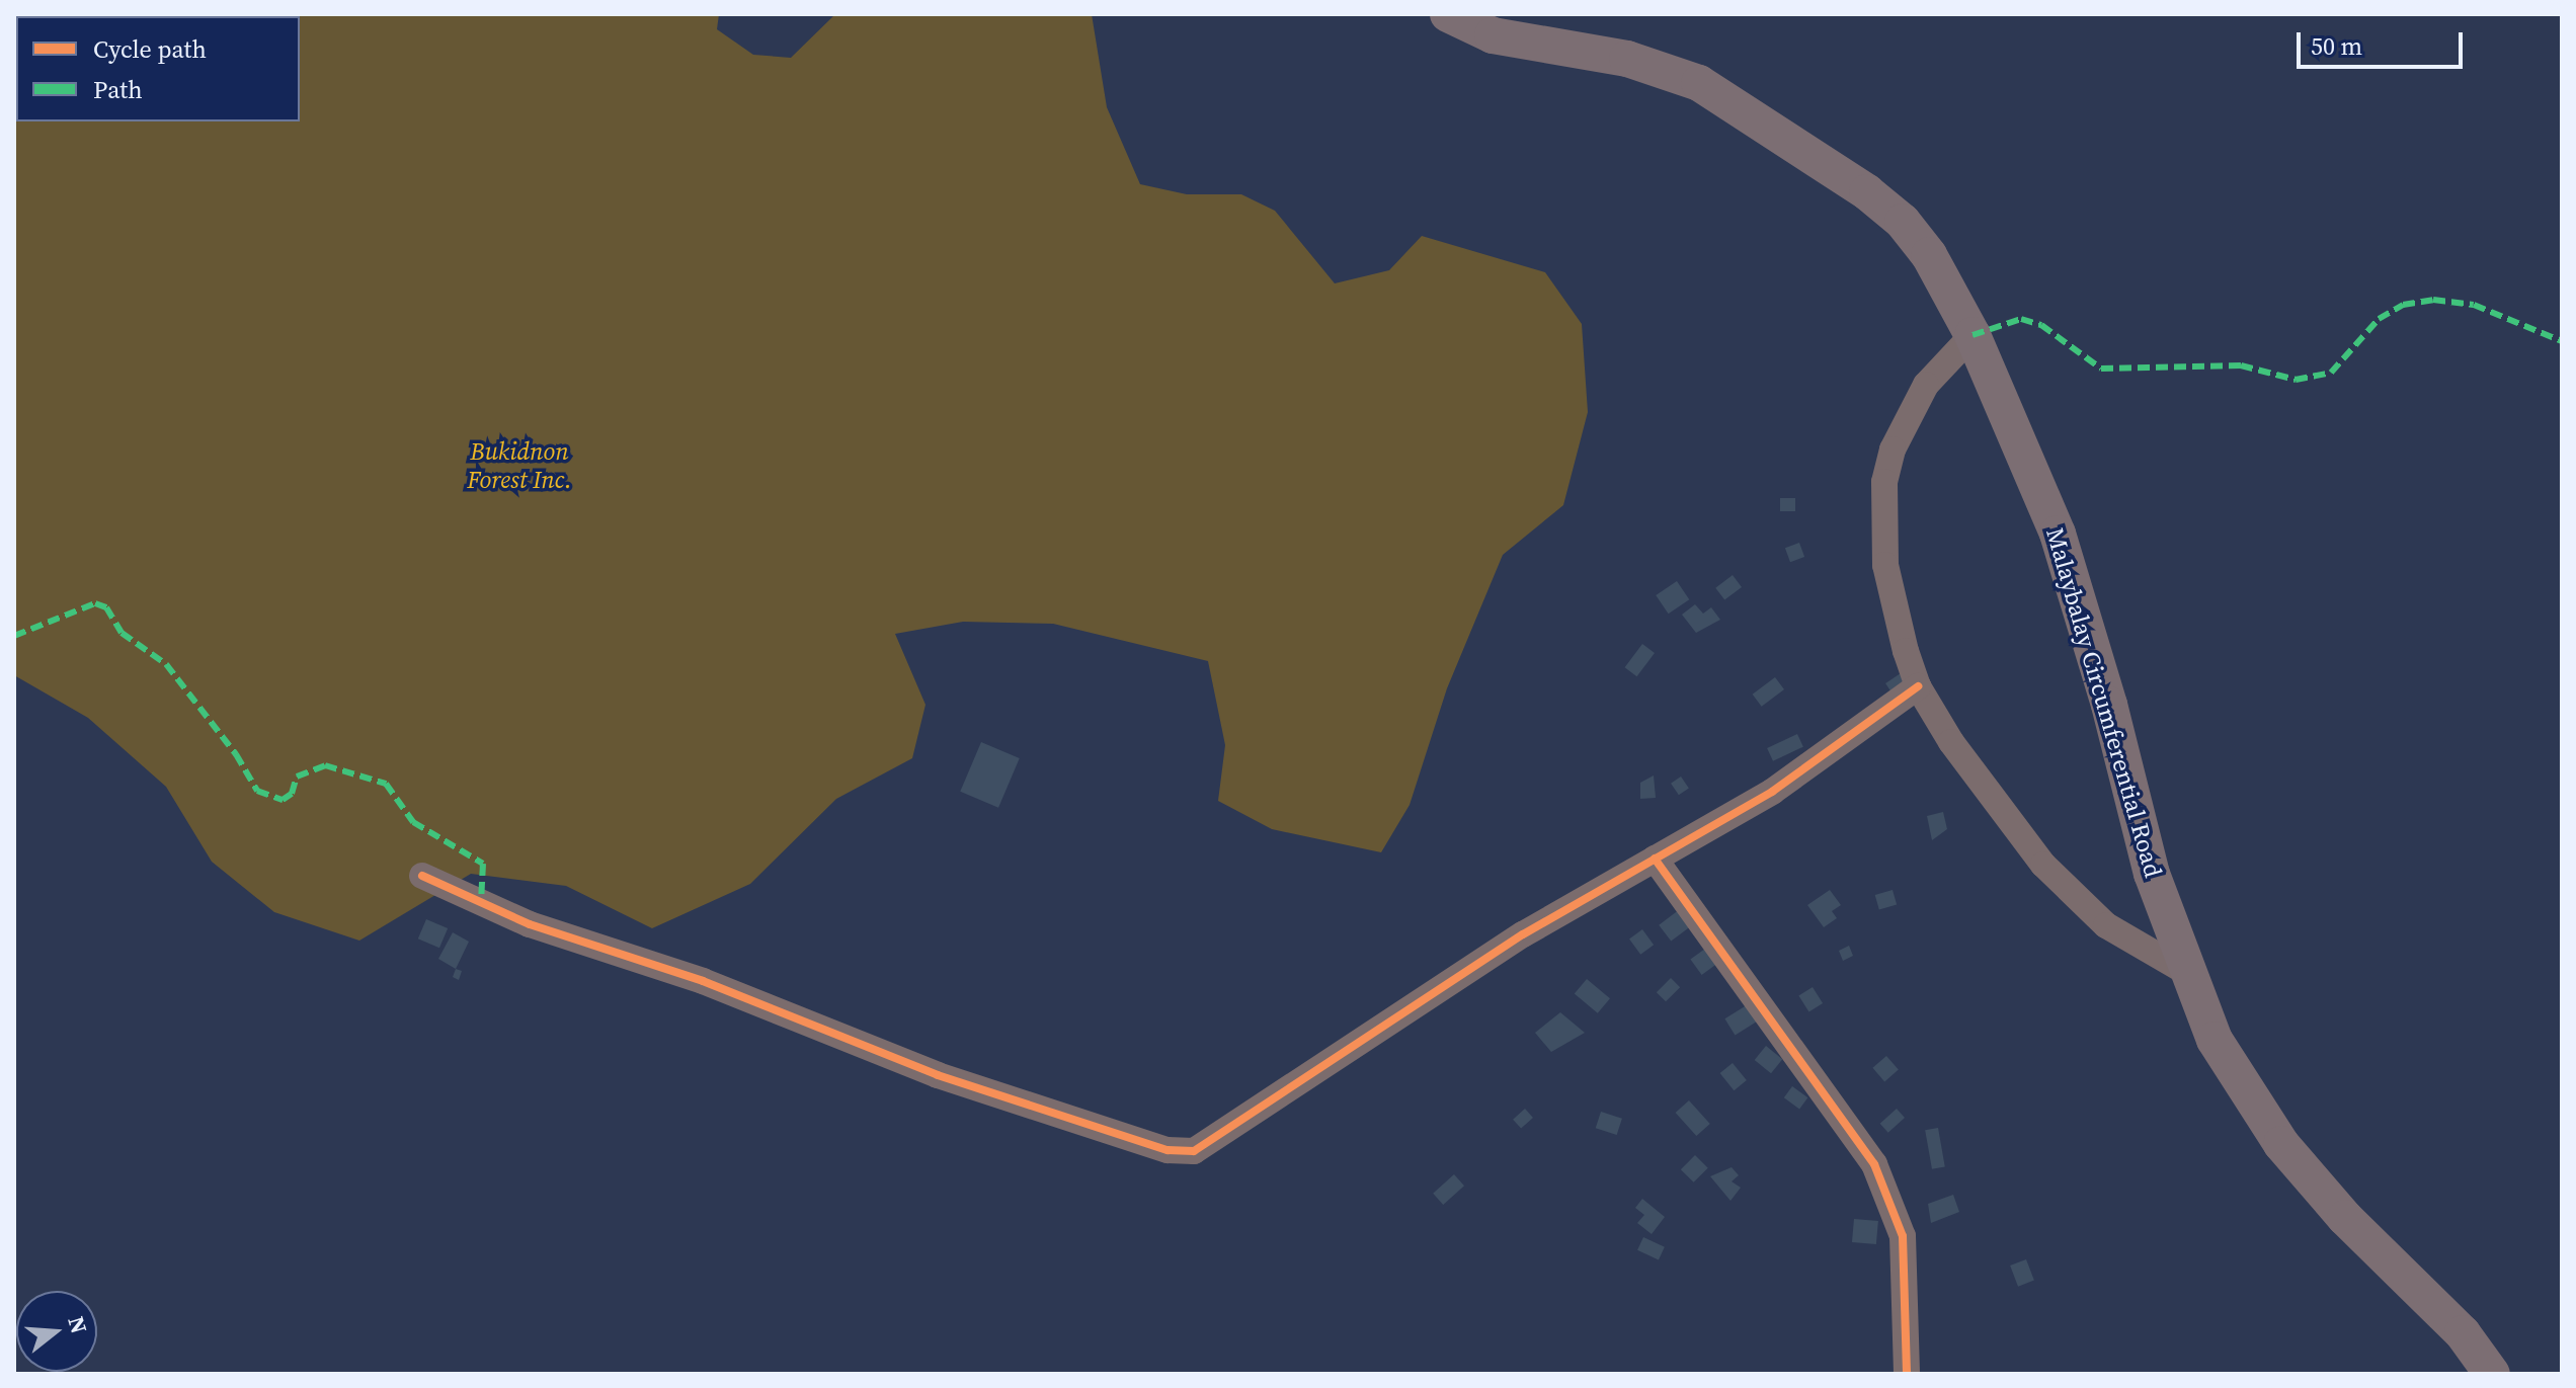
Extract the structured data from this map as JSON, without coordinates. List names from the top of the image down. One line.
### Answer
{"streets":{"main road":["Malaybalay Circumferential Road"]},"parks":["Bukidnon Forest Inc."],"legend":["Cycle path","Path"],"scale_bar":"50 m","north":"right"}
